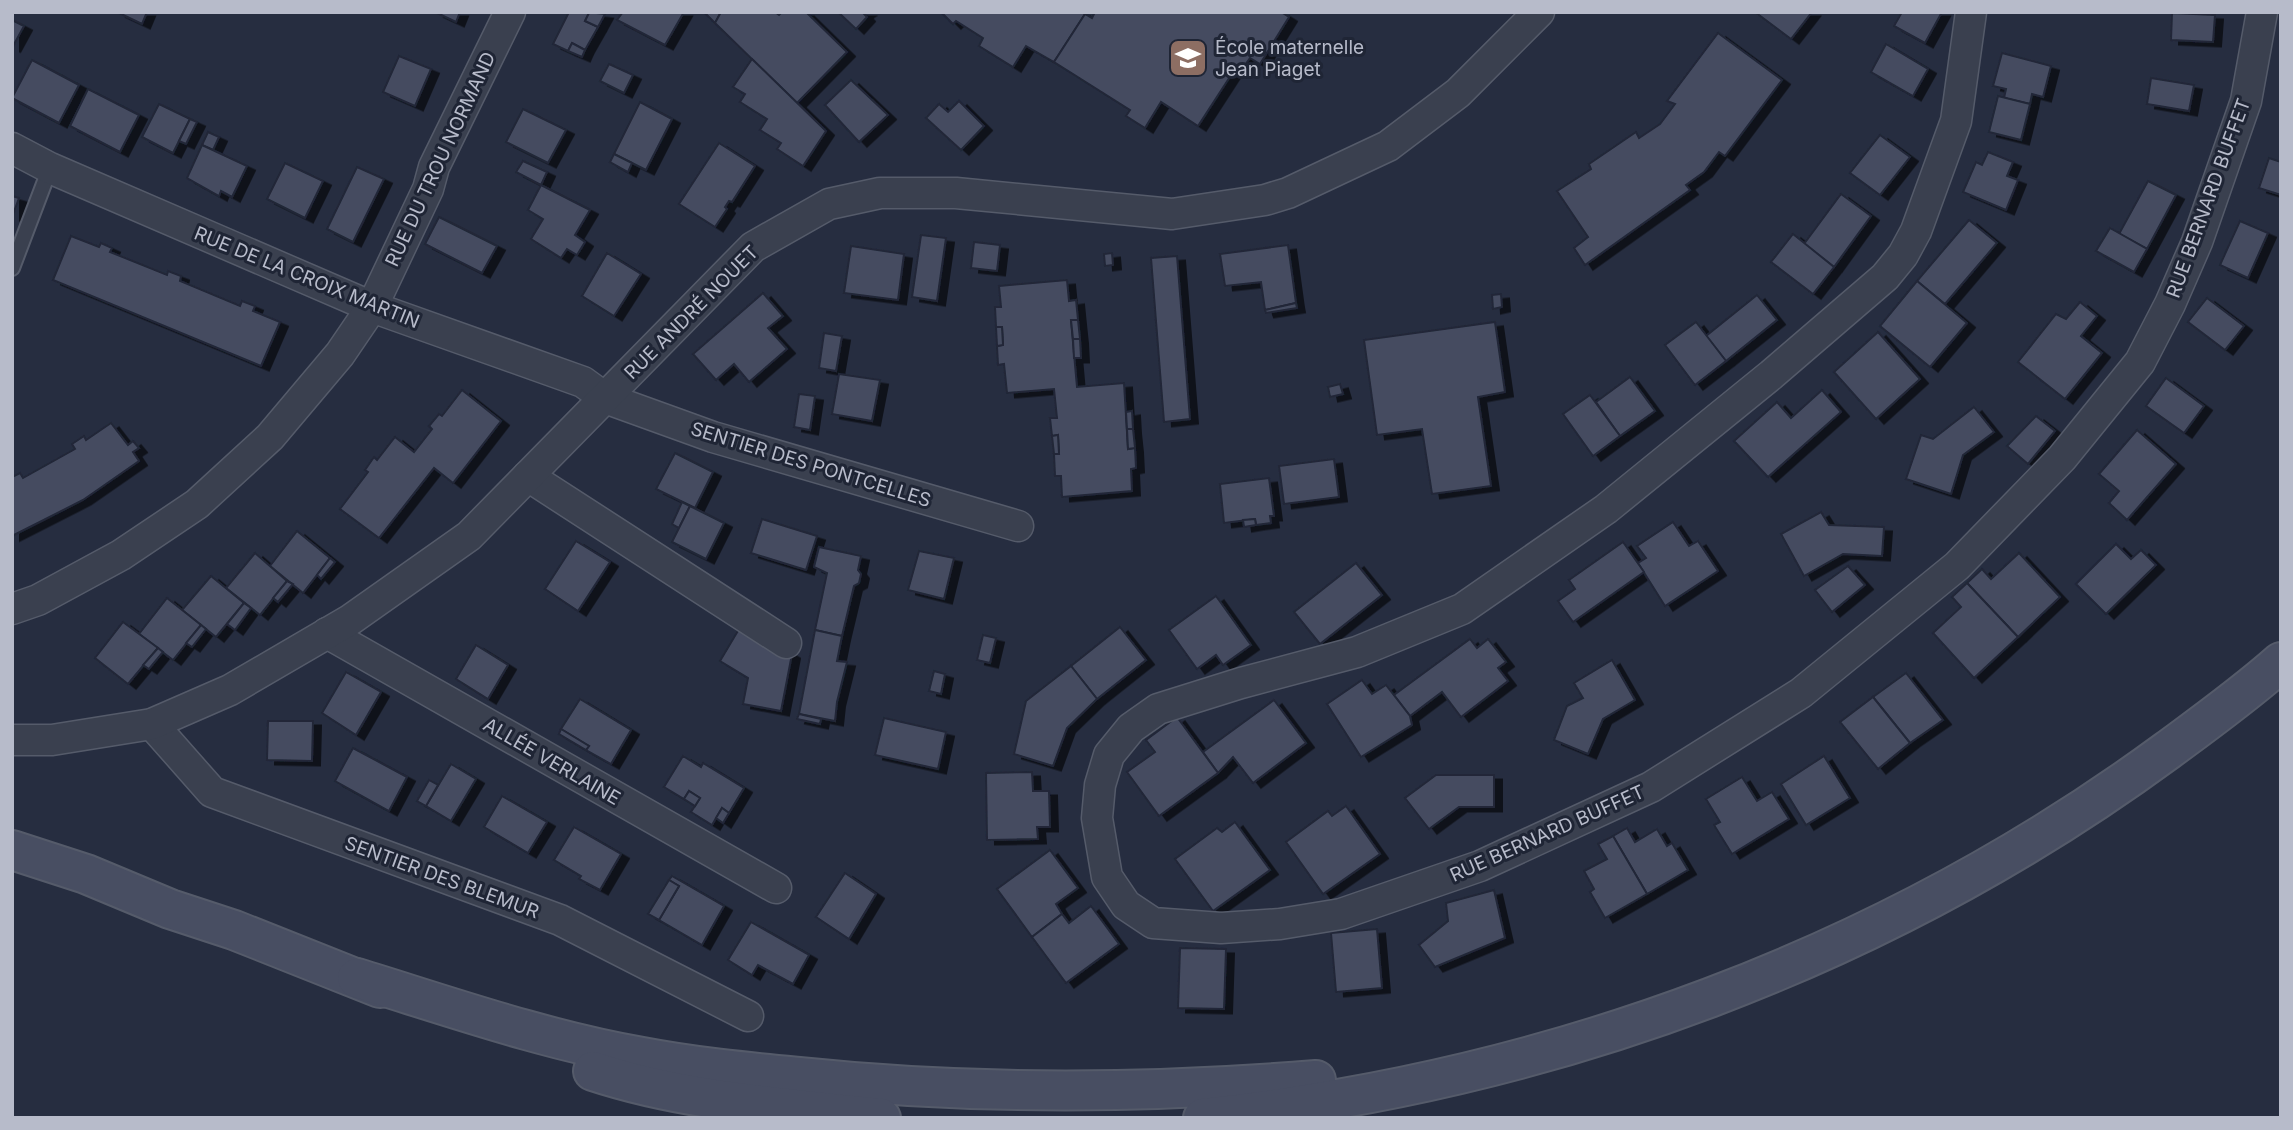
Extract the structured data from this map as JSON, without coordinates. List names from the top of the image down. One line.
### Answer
{"streets":{"street":["RUE DU TROU NORMAND","RUE BERNARD BUFFET","RUE DE LA CROIX MARTIN","RUE ANDRÉ NOUET","SENTIER DES PONTCELLES","ALLÉE VERLAINE","SENTIER DES BLEMUR"]},"crossings":[["RUE DU TROU NORMAND","RUE DE LA CROIX MARTIN"],["RUE DE LA CROIX MARTIN","RUE ANDRÉ NOUET"],["RUE DE LA CROIX MARTIN","SENTIER DES PONTCELLES"],["RUE ANDRÉ NOUET","SENTIER DES PONTCELLES"],["RUE ANDRÉ NOUET","ALLÉE VERLAINE"],["RUE ANDRÉ NOUET","SENTIER DES BLEMUR"]],"places":{"school or university":["École maternelle Jean Piaget"]}}
